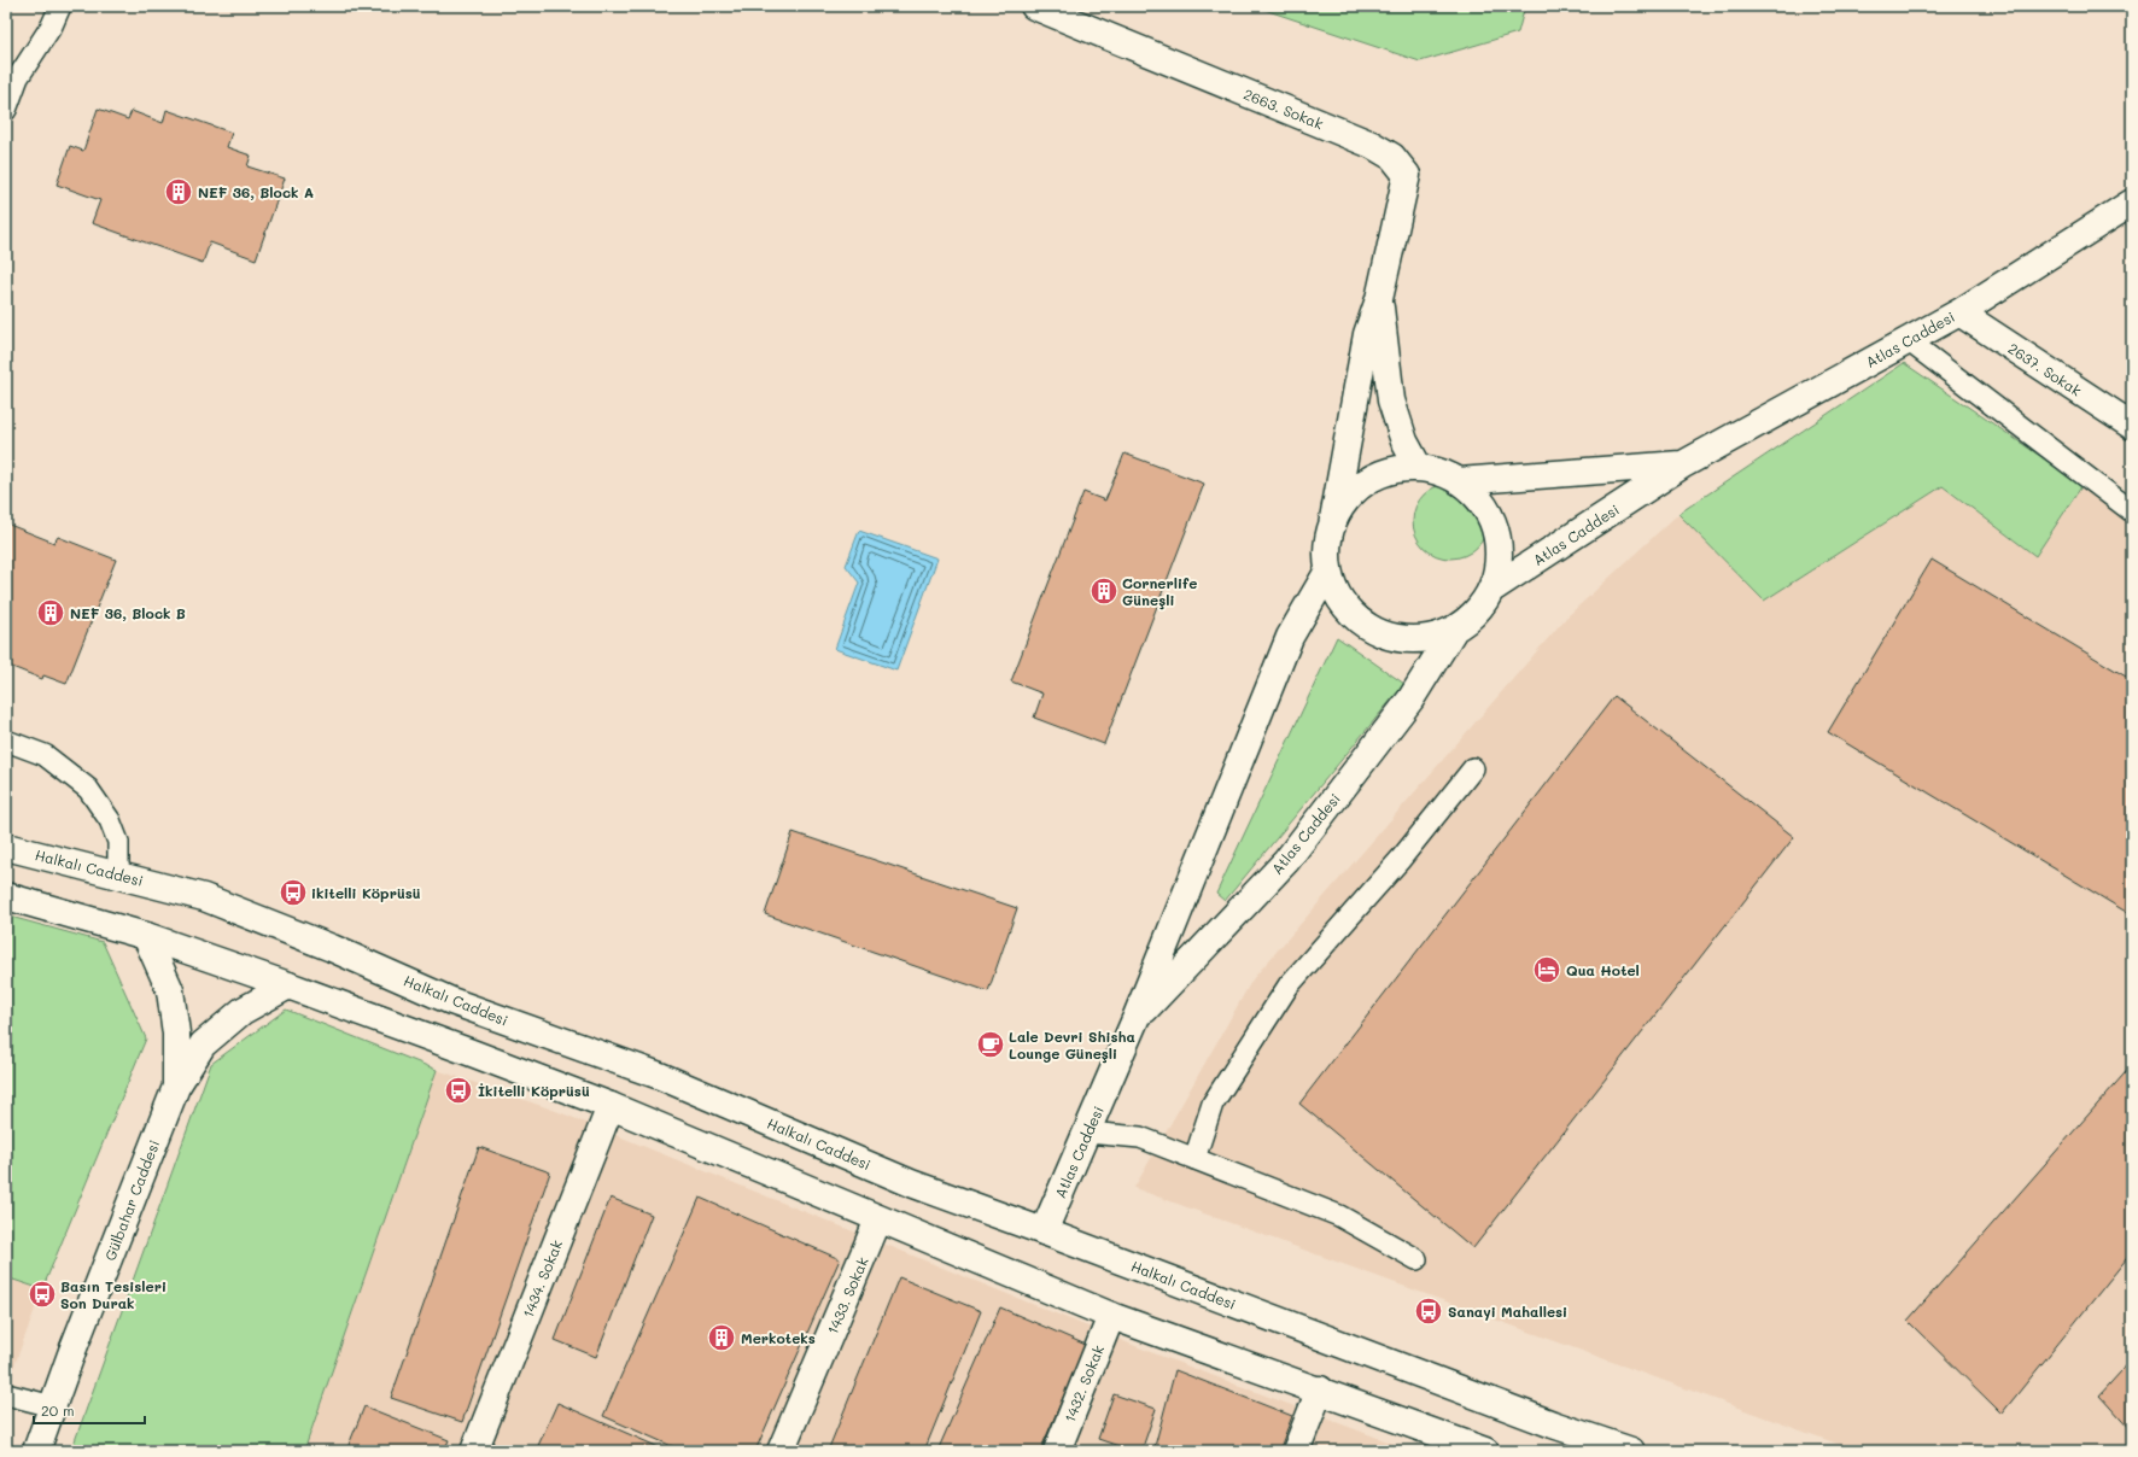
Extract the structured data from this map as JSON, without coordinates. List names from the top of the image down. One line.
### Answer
{"streets":{"street":["2663. Sokak","Atlas Caddesi","2637. Sokak","Halkalı Caddesi","Gülbahar Caddesi","1434. Sokak","1433. Sokak","1432. Sokak"]},"crossings":[["Atlas Caddesi","2637. Sokak"],["Atlas Caddesi","Halkalı Caddesi"]],"places":{"building":["NEF 36, Block A","Cornerlife Güneşli","NEF 36, Block B","Merkoteks"],"bus stop":["ikitelli Köprüsü","İkitelli Köprüsü","Basın Tesisleri Son Durak","Sanayi Mahallesi"],"hotel":["Qua Hotel"],"cafe":["Lale Devri Shisha Lounge Güneşli"]},"scale_bar":"20 m"}
